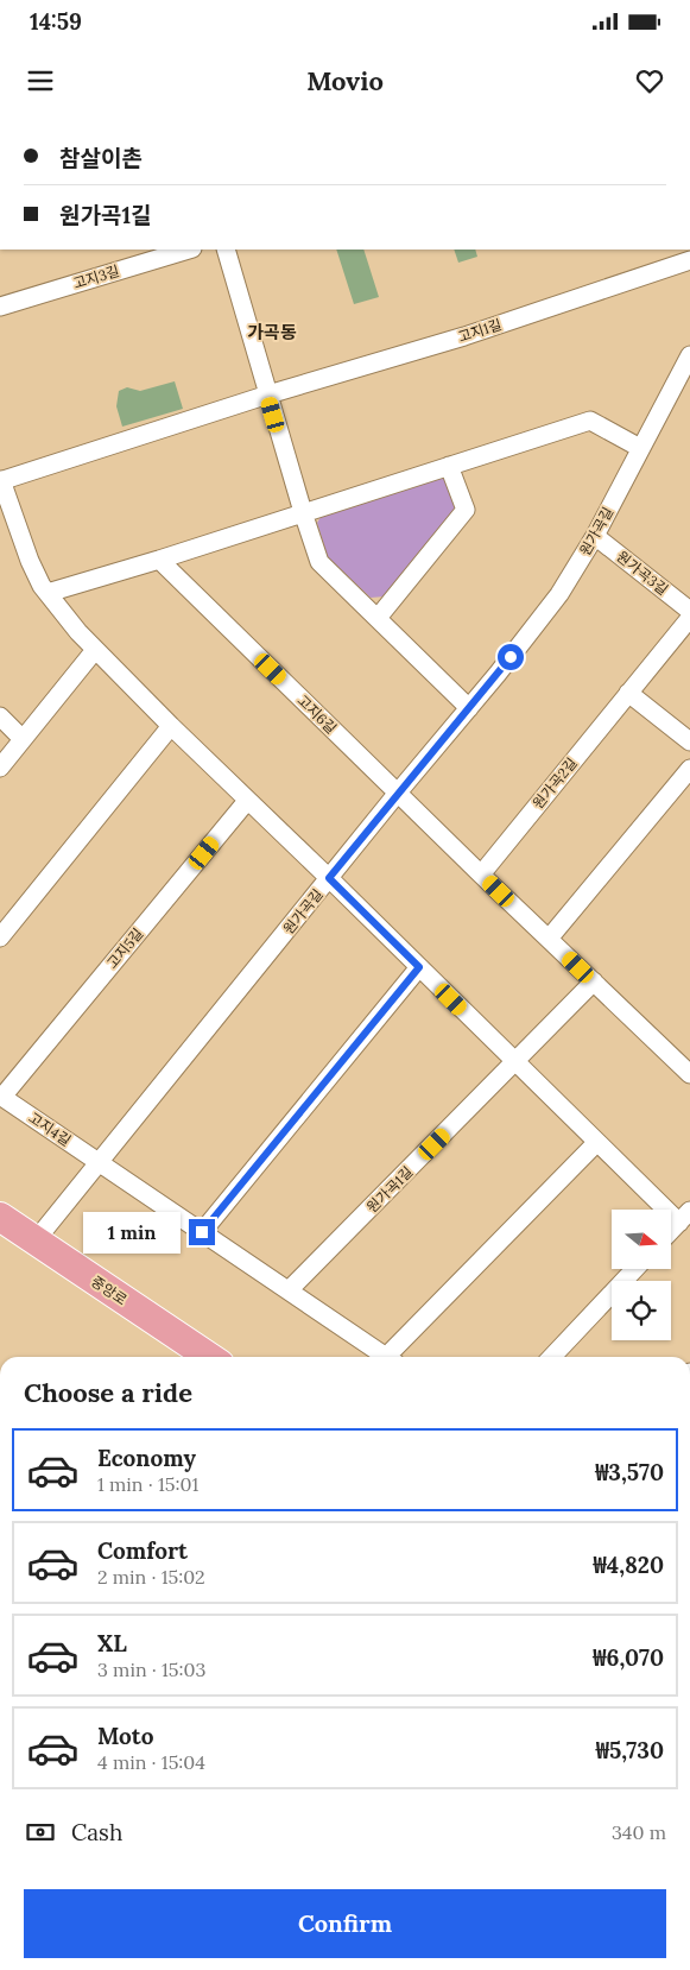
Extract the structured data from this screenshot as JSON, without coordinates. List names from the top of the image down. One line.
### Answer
{"streets":{"main road":["중앙로"],"street":["고지3길","고지1길","원가곡길","원가곡3길","고지6길","원가곡2길","고지5길","고지4길","원가곡1길"]},"crossings":[["원가곡길","원가곡3길"],["원가곡길","고지6길"],["원가곡길","고지4길"],["원가곡길","중앙로"],["고지5길","고지4길"]],"districts":["가곡동"],"north":"right","page":{"status":"14:59","header":"Movio","banner":["참살이촌","원가곡1길"],"bubble":"1 min","heading":"Choose a ride","list":[{"name":"Economy","note":"1 min · 15:01","value":"₩3,570"},{"name":"Comfort","note":"2 min · 15:02","value":"₩4,820"},{"name":"XL","note":"3 min · 15:03","value":"₩6,070"},{"name":"Moto","note":"4 min · 15:04","value":"₩5,730"}],"pay":["Cash","340 m"],"buttons":"Confirm"}}
